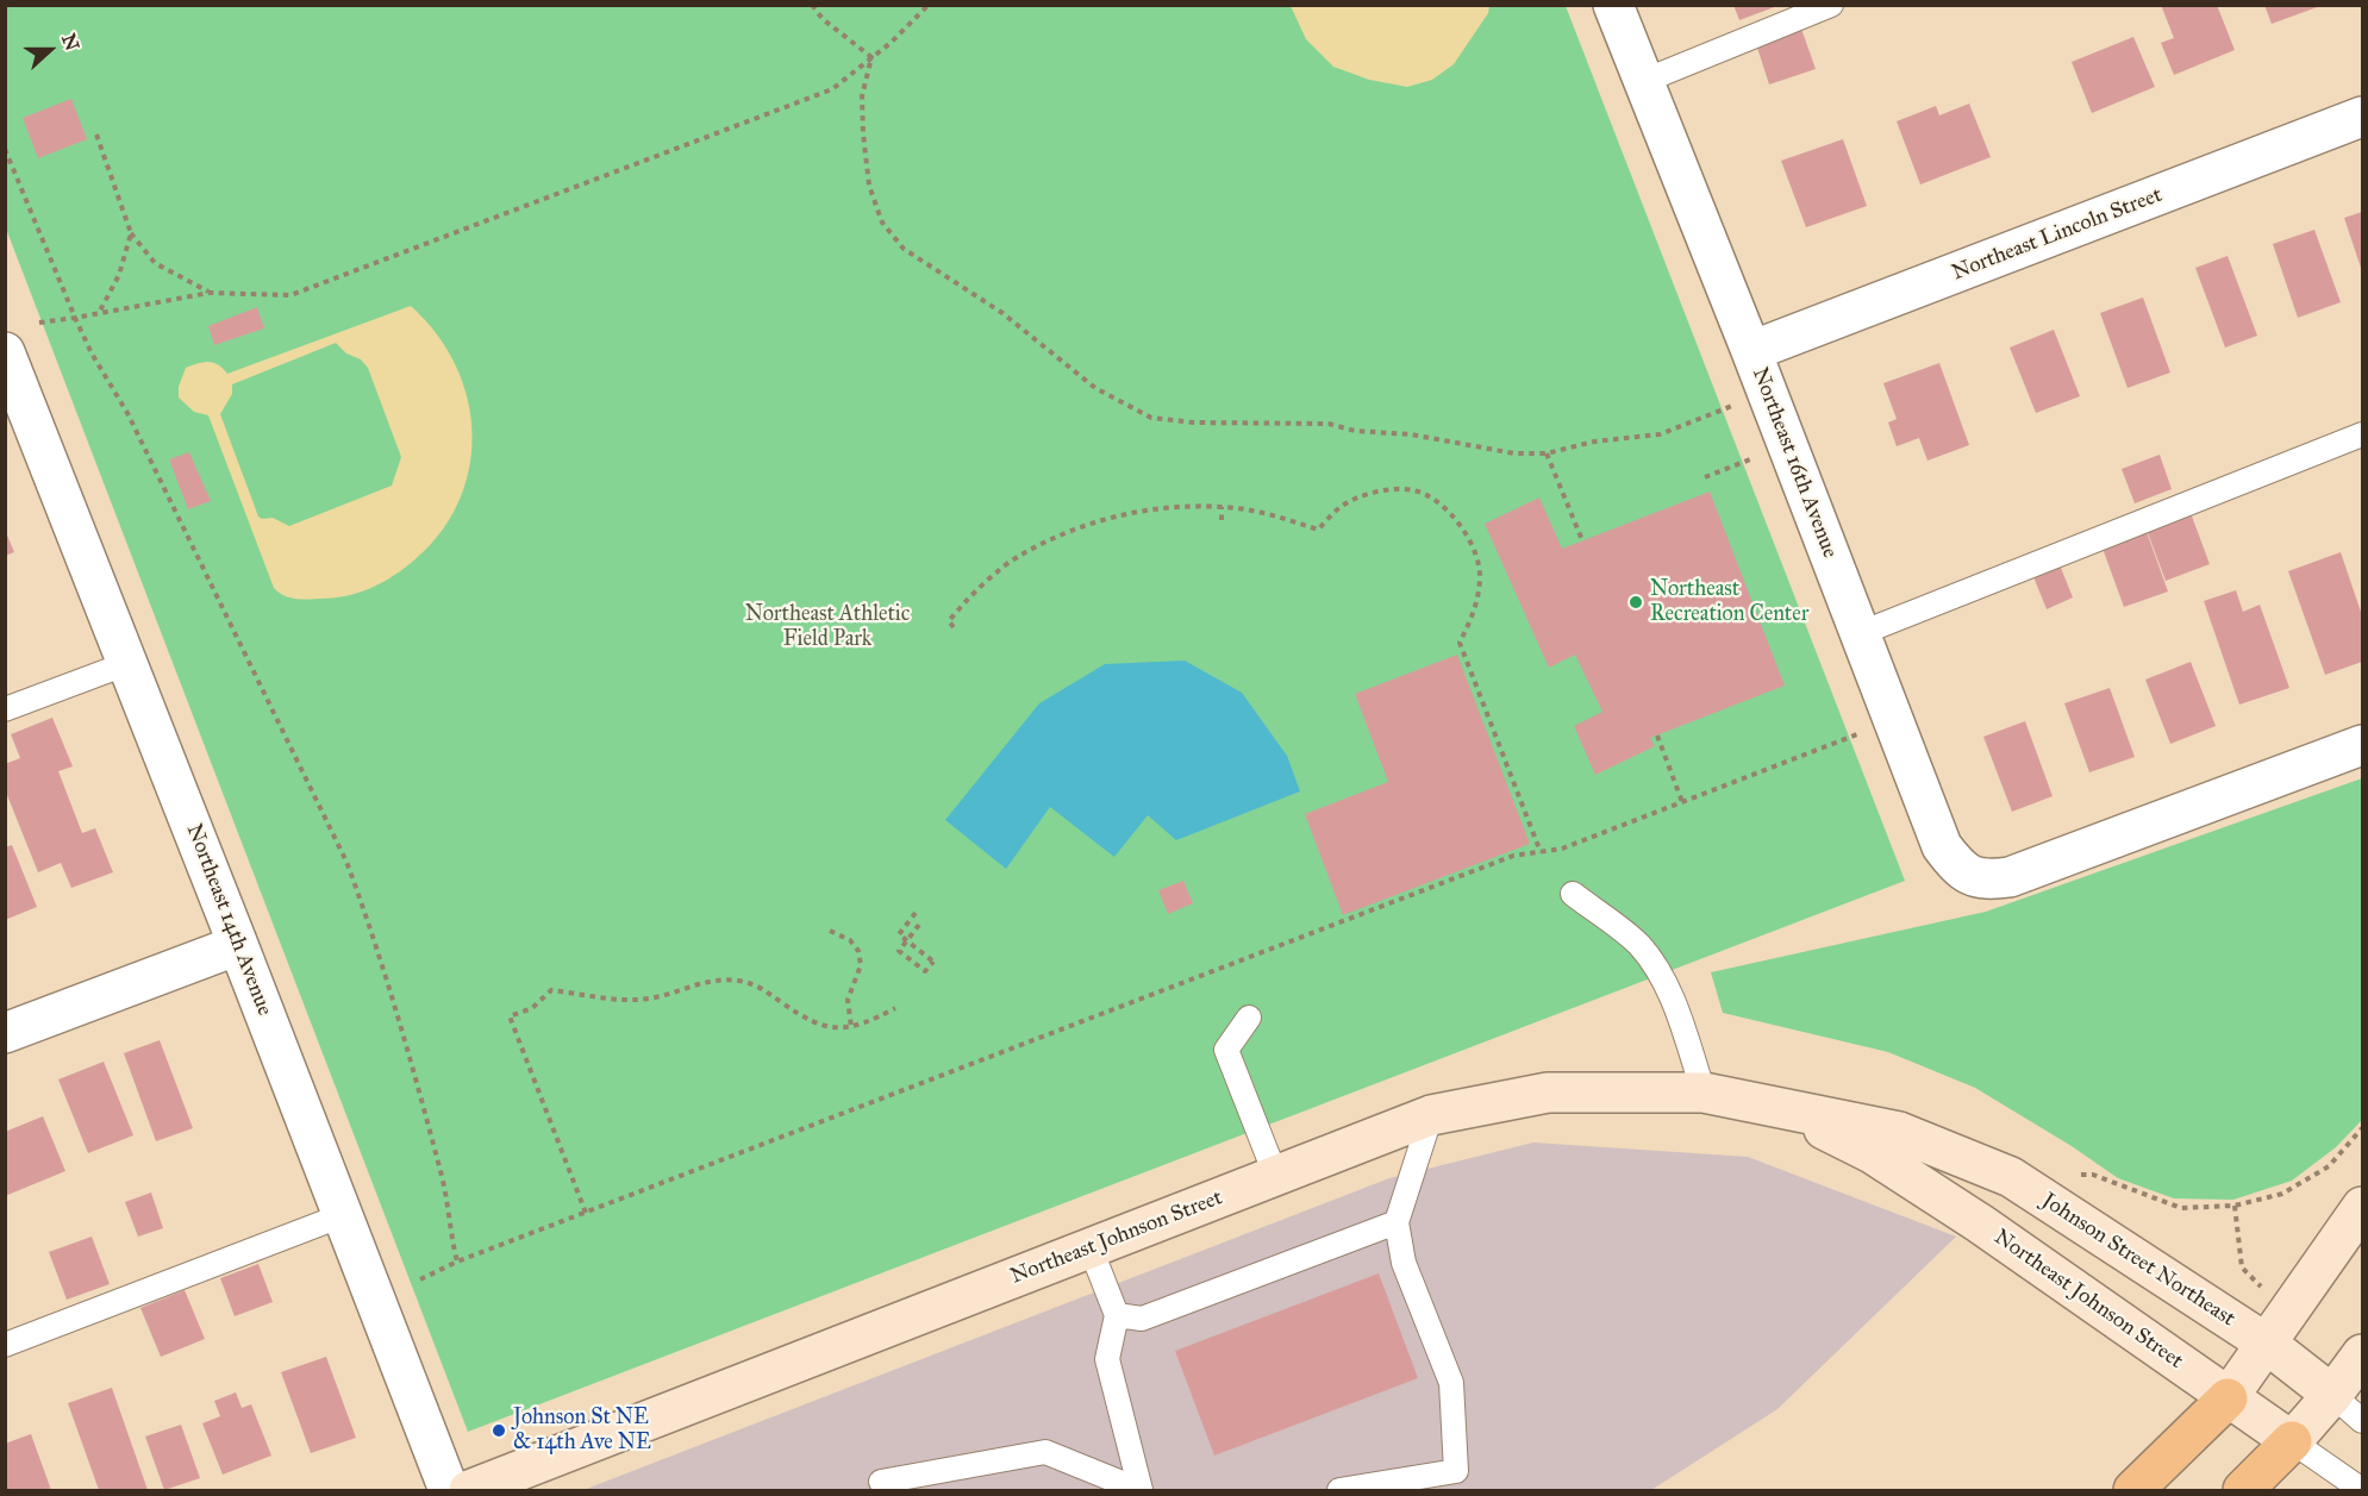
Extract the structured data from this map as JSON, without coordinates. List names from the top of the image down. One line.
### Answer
{"streets":{"street":["Northeast Lincoln Street","Northeast 16th Avenue","Northeast 14th Avenue","Northeast Johnson Street","Johnson Street Northeast"]},"crossings":[["Northeast Lincoln Street","Northeast 16th Avenue"],["Northeast Johnson Street","Johnson Street Northeast"]],"parks":["Northeast Athletic Field Park"],"places":["Northeast Recreation Center","Johnson St NE & 14th Ave NE"],"north":"right"}
